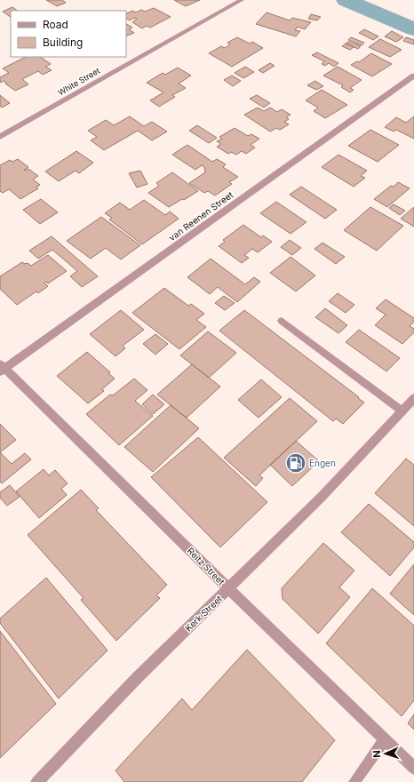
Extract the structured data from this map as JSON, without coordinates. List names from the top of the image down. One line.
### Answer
{"streets":{"street":["White Street","van Reenen Street","Reitz Street","Kerk Street"]},"crossings":[["van Reenen Street","Reitz Street"],["Reitz Street","Kerk Street"]],"places":{"fuel station":["Engen"]},"legend":["Road","Building"],"north":"left"}
